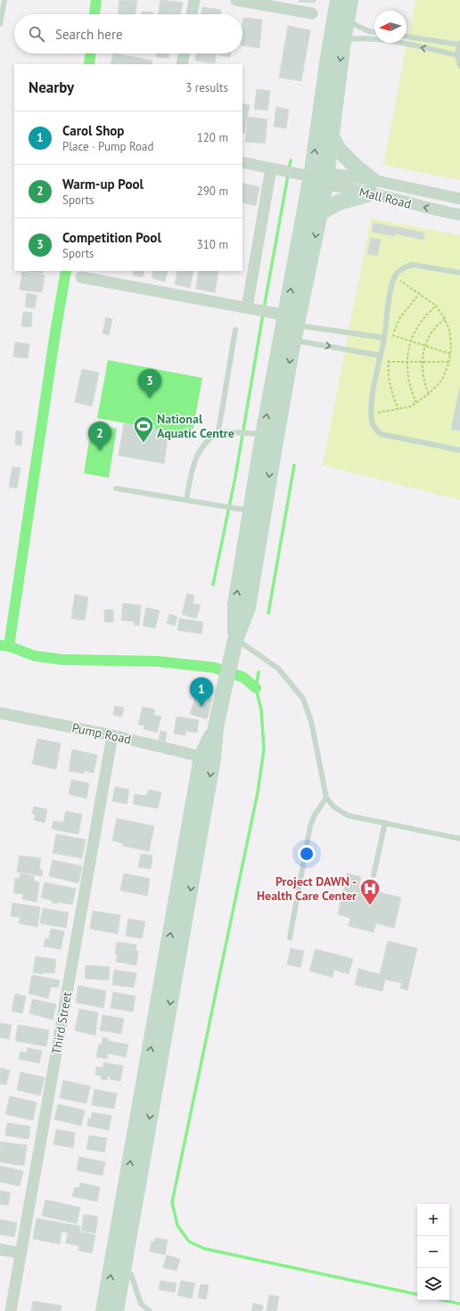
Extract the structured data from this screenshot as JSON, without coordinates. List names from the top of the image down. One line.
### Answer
{"streets":{"street":["Mall Road","Pump Road","Third Street"]},"crossings":[["Pump Road","Third Street"]],"places":{"sports":["National Aquatic Centre"],"hospital":["Project DAWN - Health Care Center"]},"north":"left","page":{"search":"Search here","heading":["Nearby","3 results"],"list":[{"mark":"1","name":"Carol Shop","note":"Place · Pump Road","value":"120 m"},{"mark":"2","name":"Warm-up Pool","note":"Sports","value":"290 m"},{"mark":"3","name":"Competition Pool","note":"Sports","value":"310 m"}],"pins":["3","2","1"],"map_buttons":["+","−"]}}
